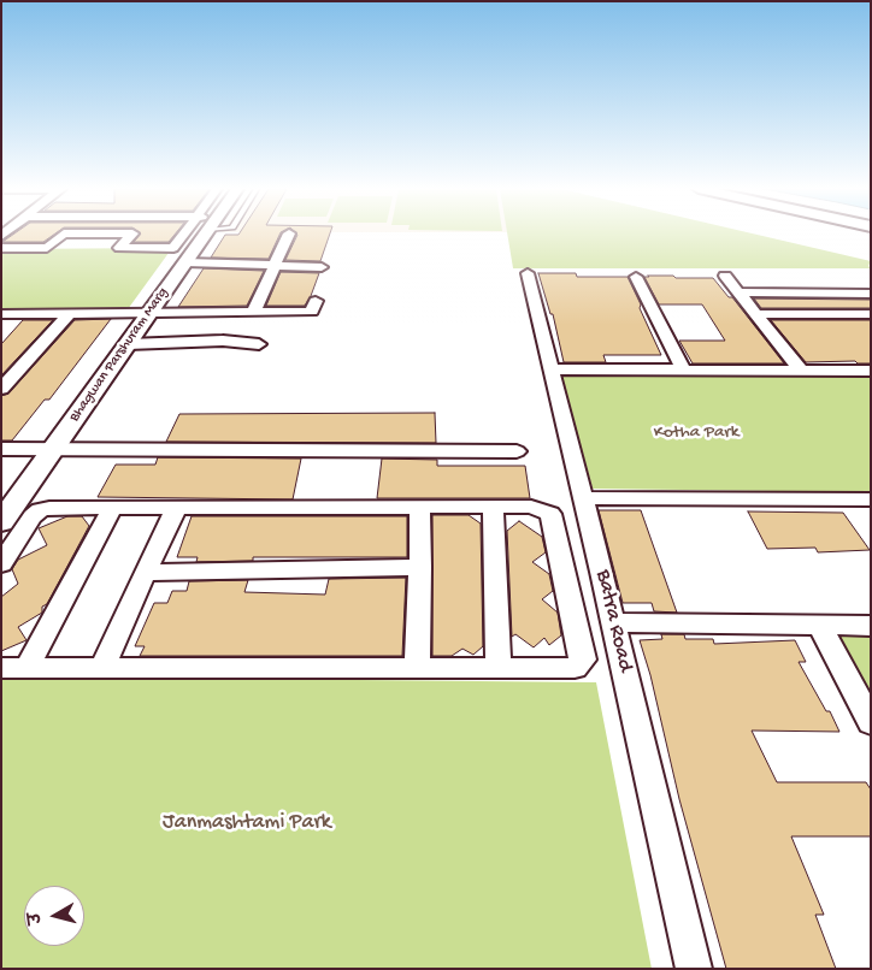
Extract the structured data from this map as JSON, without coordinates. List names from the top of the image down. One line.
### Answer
{"streets":{"street":["Bhagwan Parshuram Marg","Batra Road"]},"parks":["Kotha Park","Janmashtami Park"],"north":"left"}
